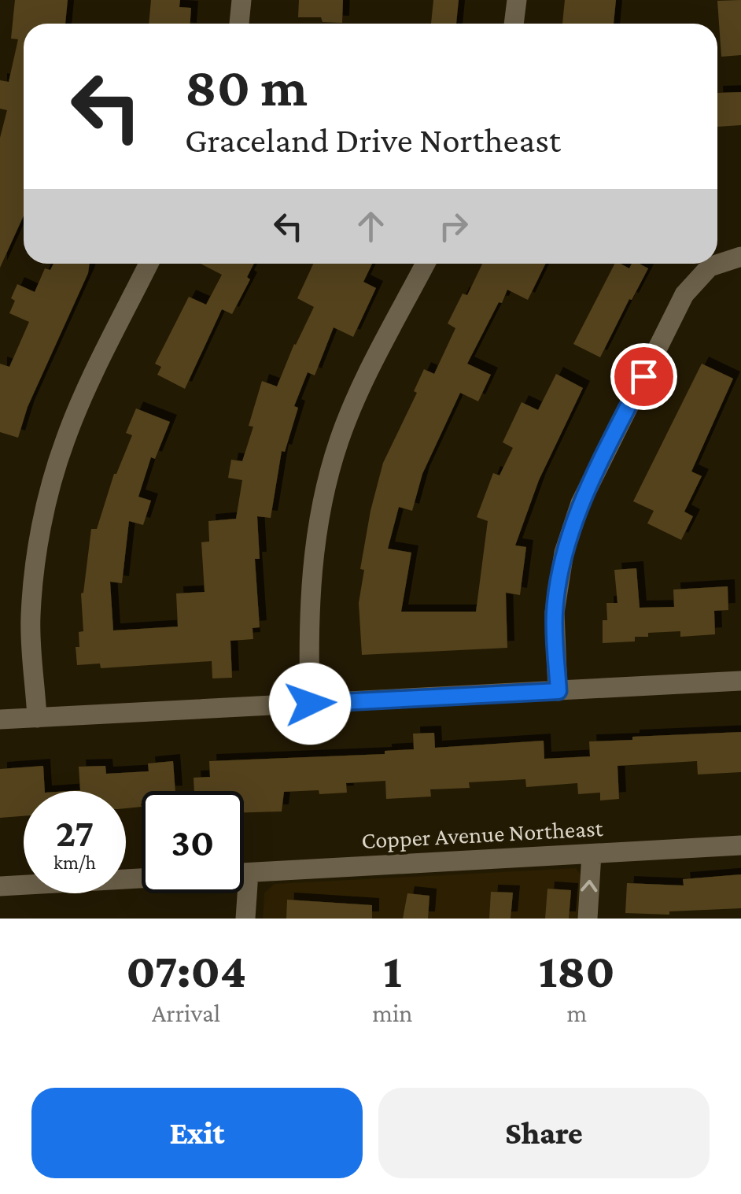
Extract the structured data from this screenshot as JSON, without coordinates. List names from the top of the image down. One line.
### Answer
{"streets":{"street":["Copper Avenue Northeast"]},"page":{"turn":["80 m","Graceland Drive Northeast"],"speed":"27 km/h","limit":"30","eta":["07:04","Arrival","1","min","180","m"],"buttons":["Exit","Share"]}}
